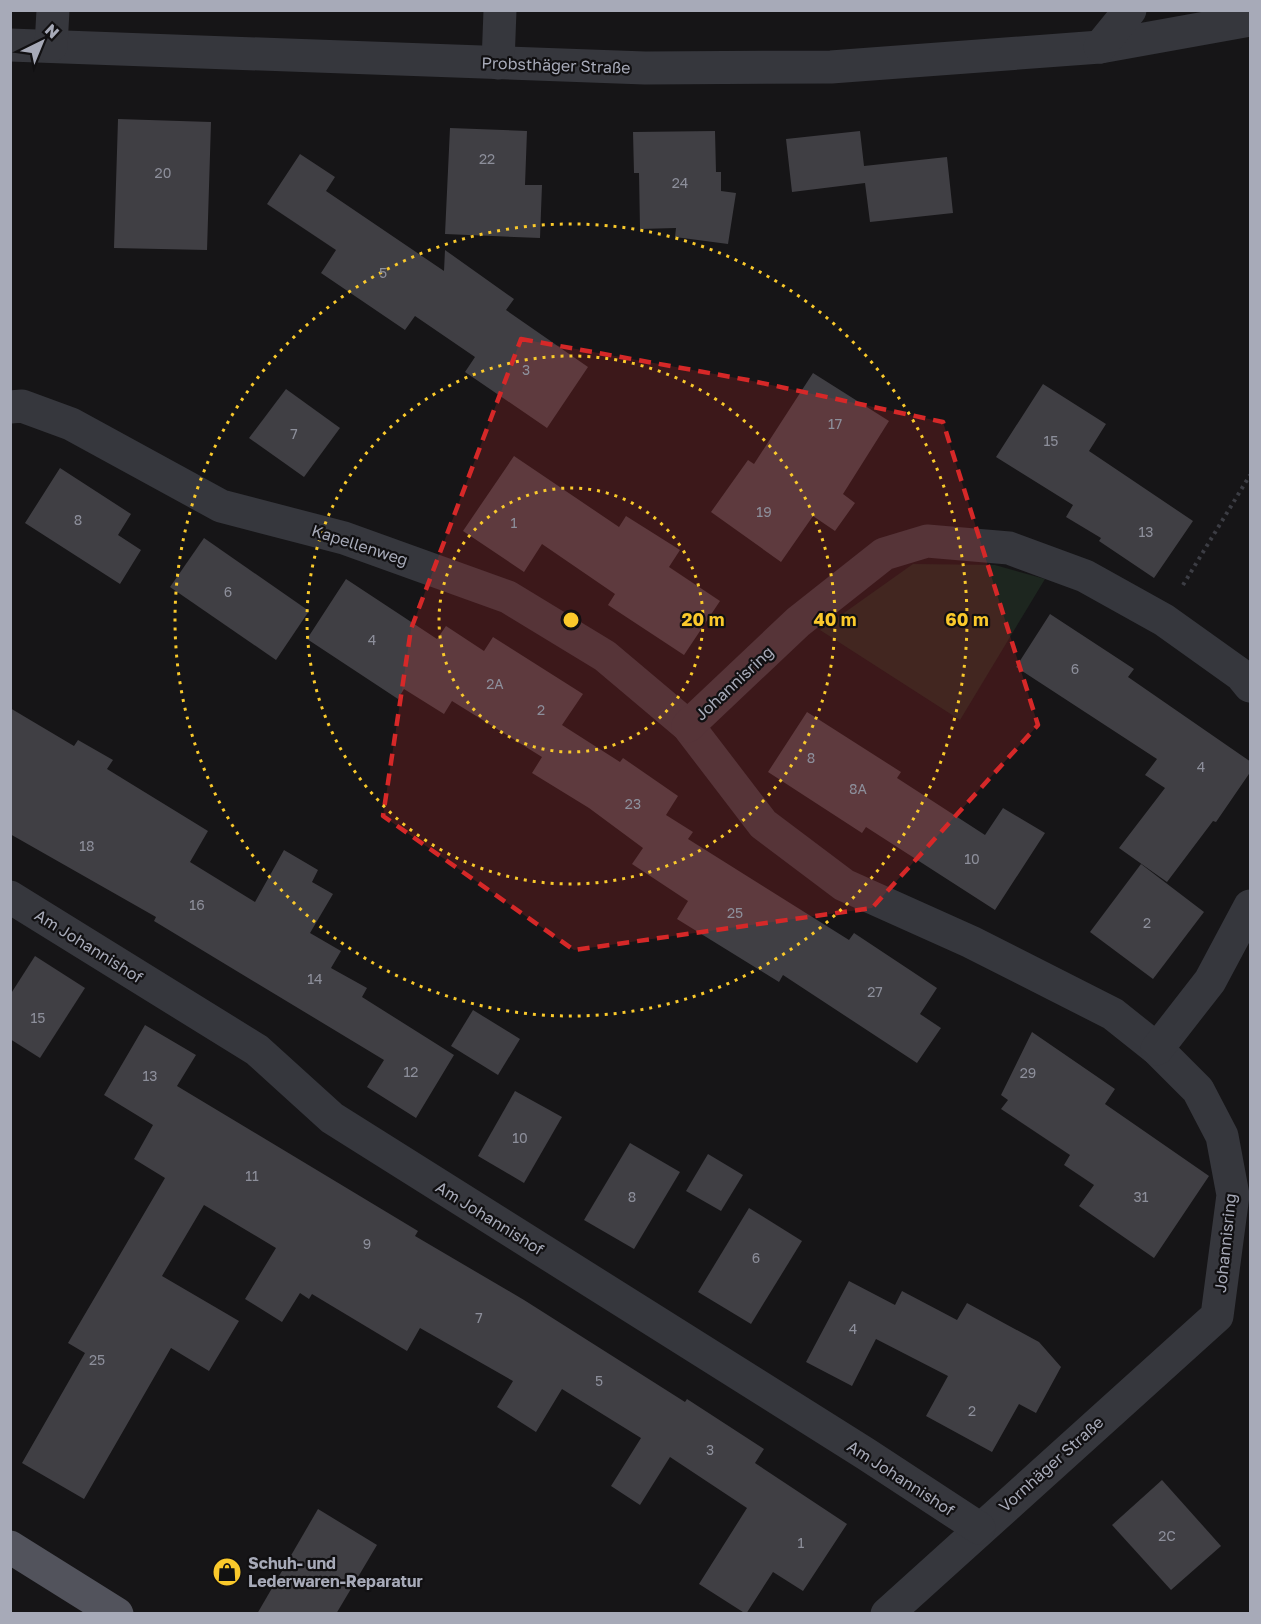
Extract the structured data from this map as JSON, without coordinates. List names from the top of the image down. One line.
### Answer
{"streets":{"street":["Probsthäger Straße","Kapellenweg","Johannisring","Am Johannishof","Vornhäger Straße"]},"crossings":[["Kapellenweg","Johannisring"],["Johannisring","Vornhäger Straße"],["Am Johannishof","Vornhäger Straße"]],"places":{"shop":["Schuh- und Lederwaren-Reparatur"]},"house_numbers":["22","20","24","5","3","17","7","15","19","8","1","13","6","4","6","2A","2","8","4","8A","23","18","10","16","25","2","14","27","15","12","29","13","10","11","8","31","9","6","7","4","25","5","2","3","2C","1"],"north":"top right","rings":["20 m","40 m","60 m"]}
